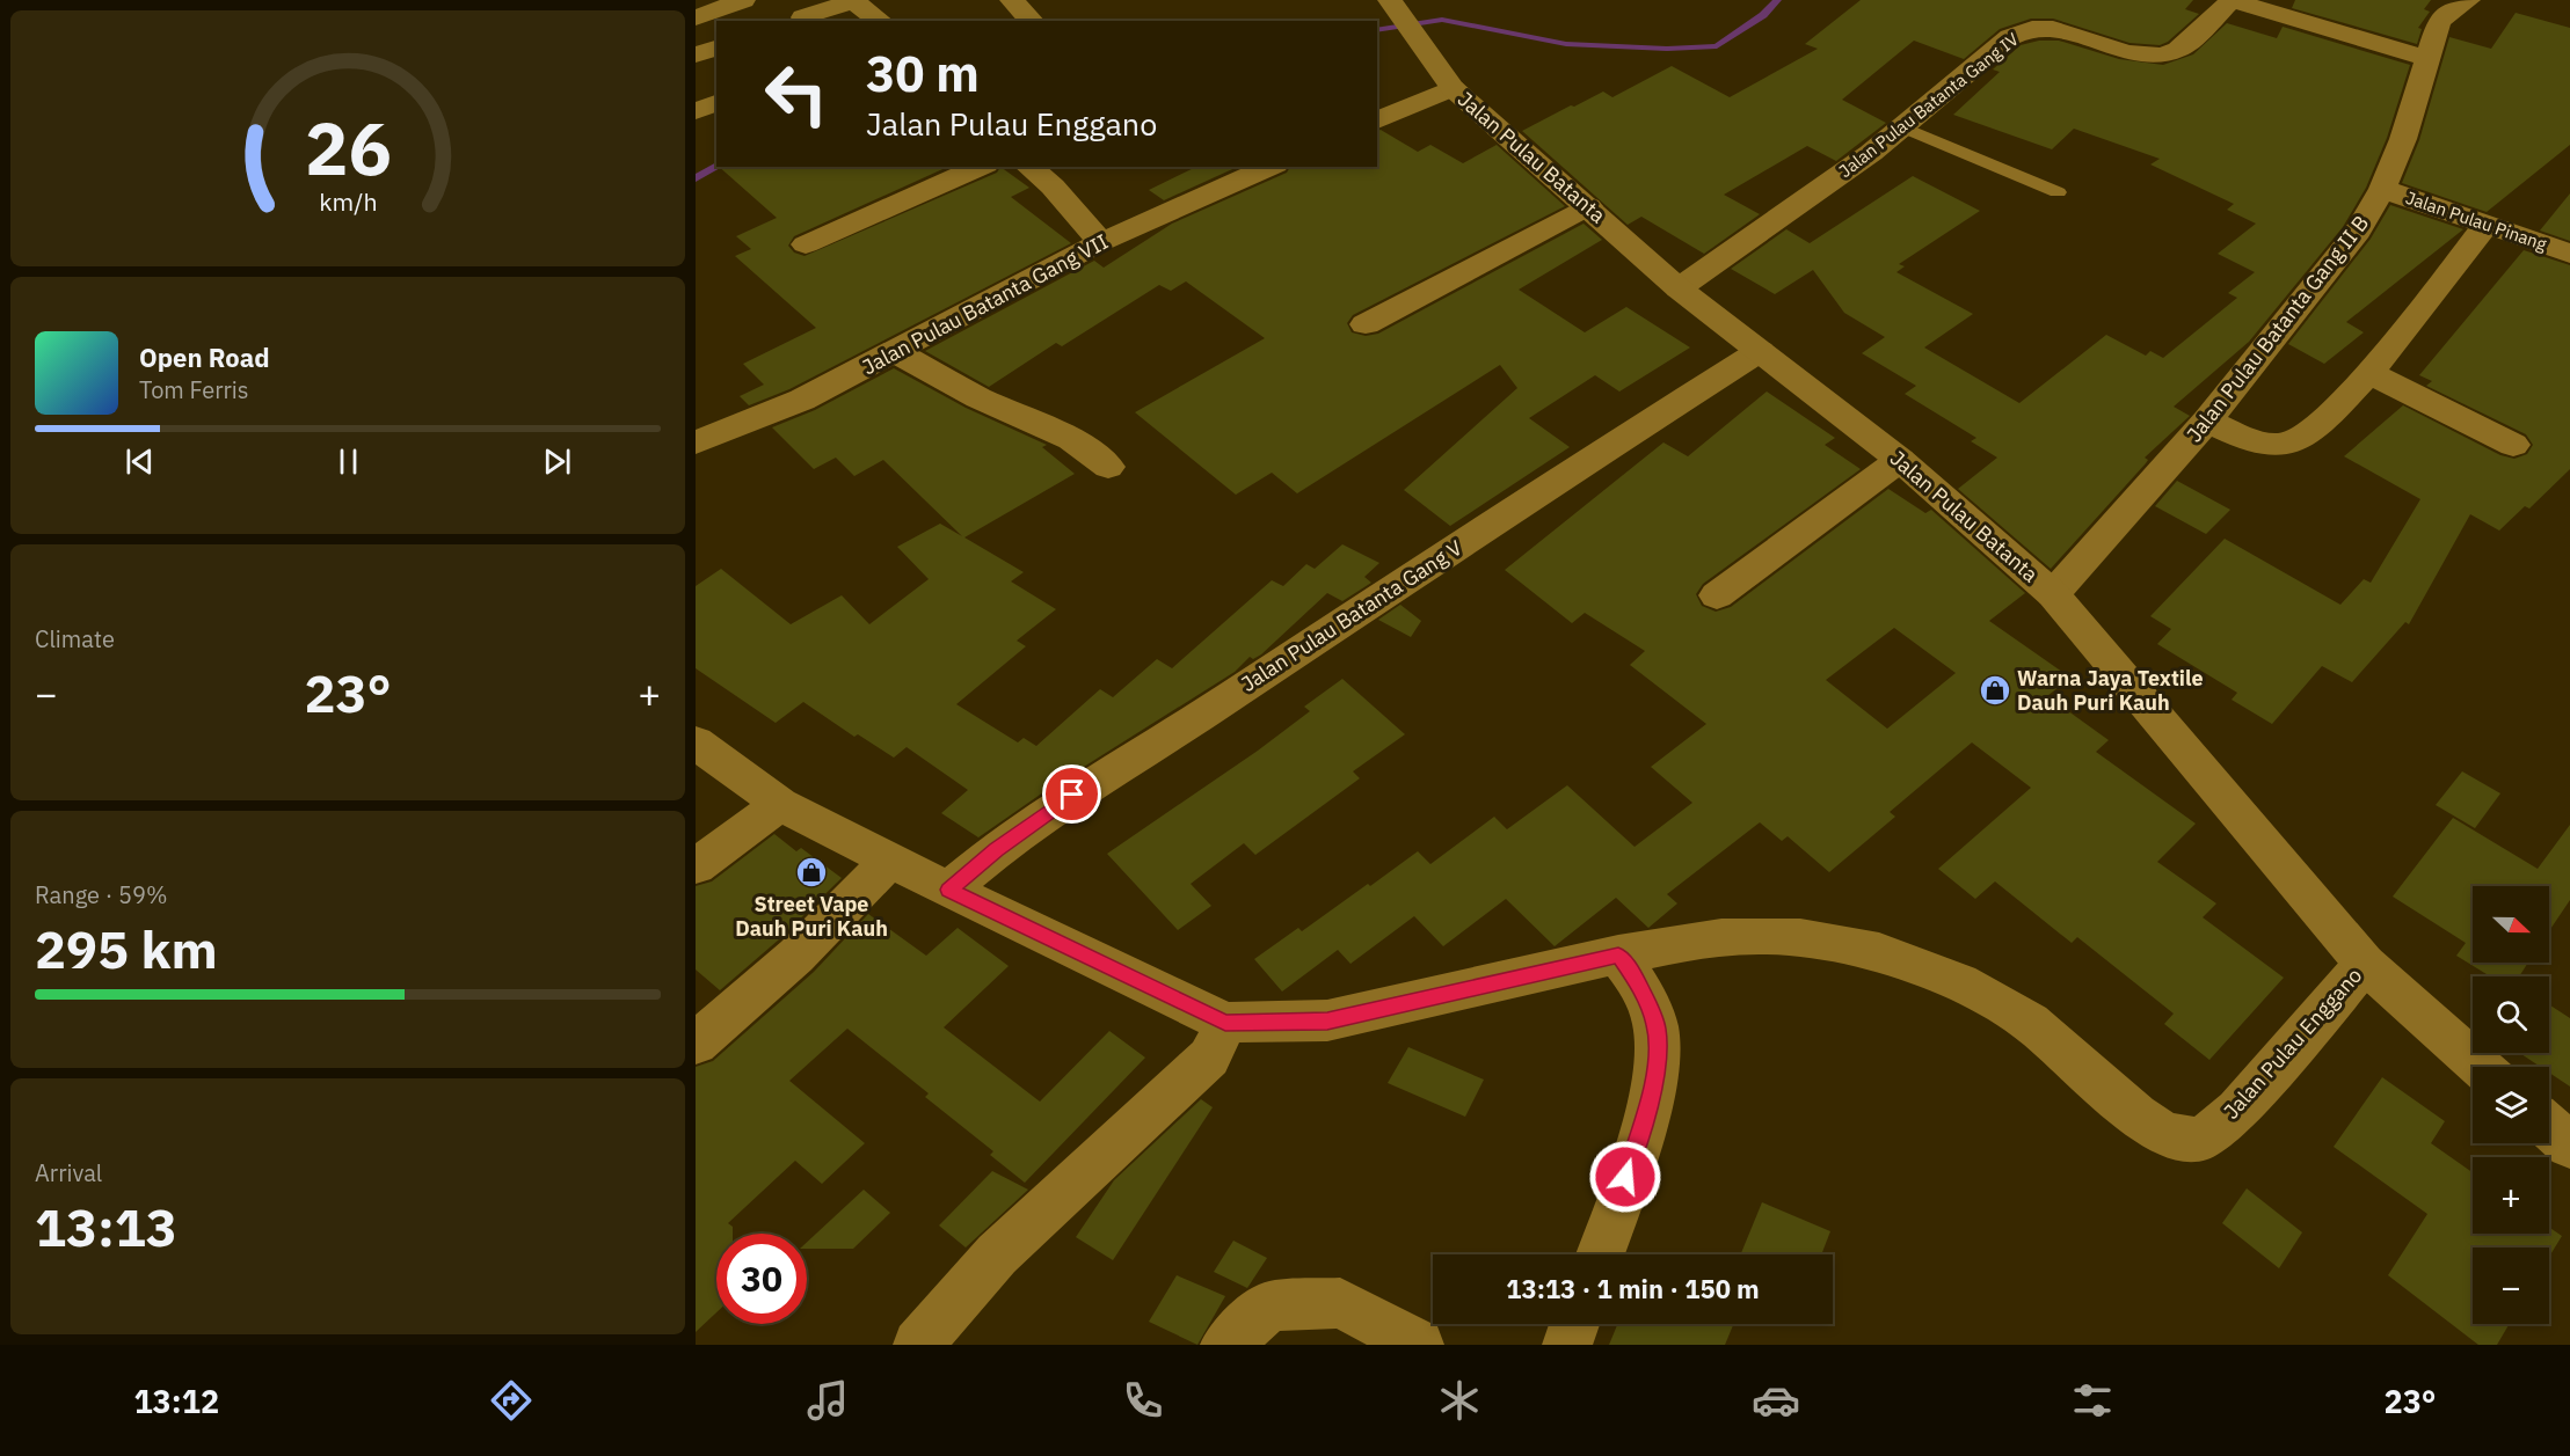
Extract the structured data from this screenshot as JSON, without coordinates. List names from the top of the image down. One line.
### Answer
{"streets":{"street":["Jalan Pulau Batanta Gang IV","Jalan Pulau Batanta","Jalan Pulau Pinang","Jalan Pulau Batanta Gang VII","Jalan Pulau Batanta Gang II B","Jalan Pulau Batanta Gang V","Jalan Pulau Enggano"]},"crossings":[["Jalan Pulau Batanta Gang IV","Jalan Pulau Batanta"],["Jalan Pulau Batanta","Jalan Pulau Batanta Gang II B"],["Jalan Pulau Batanta","Jalan Pulau Batanta Gang V"],["Jalan Pulau Batanta","Jalan Pulau Enggano"],["Jalan Pulau Pinang","Jalan Pulau Batanta Gang II B"],["Jalan Pulau Batanta Gang V","Jalan Pulau Enggano"]],"places":{"shop":["Warna Jaya Textile Dauh Puri Kauh","Street Vape Dauh Puri Kauh"]},"north":"right","page":{"turn":["30 m","Jalan Pulau Enggano"],"song":["Open Road","Tom Ferris"],"tile":["Climate",["Range · 59%","295 km"],["Arrival","13:13"]],"heat":["−","23°","+"],"map_buttons":["+","−"],"limit":"30","trip":"13:13 · 1 min · 150 m","tabs":["13:12","23°"],"gauge":["26","km/h"]}}
